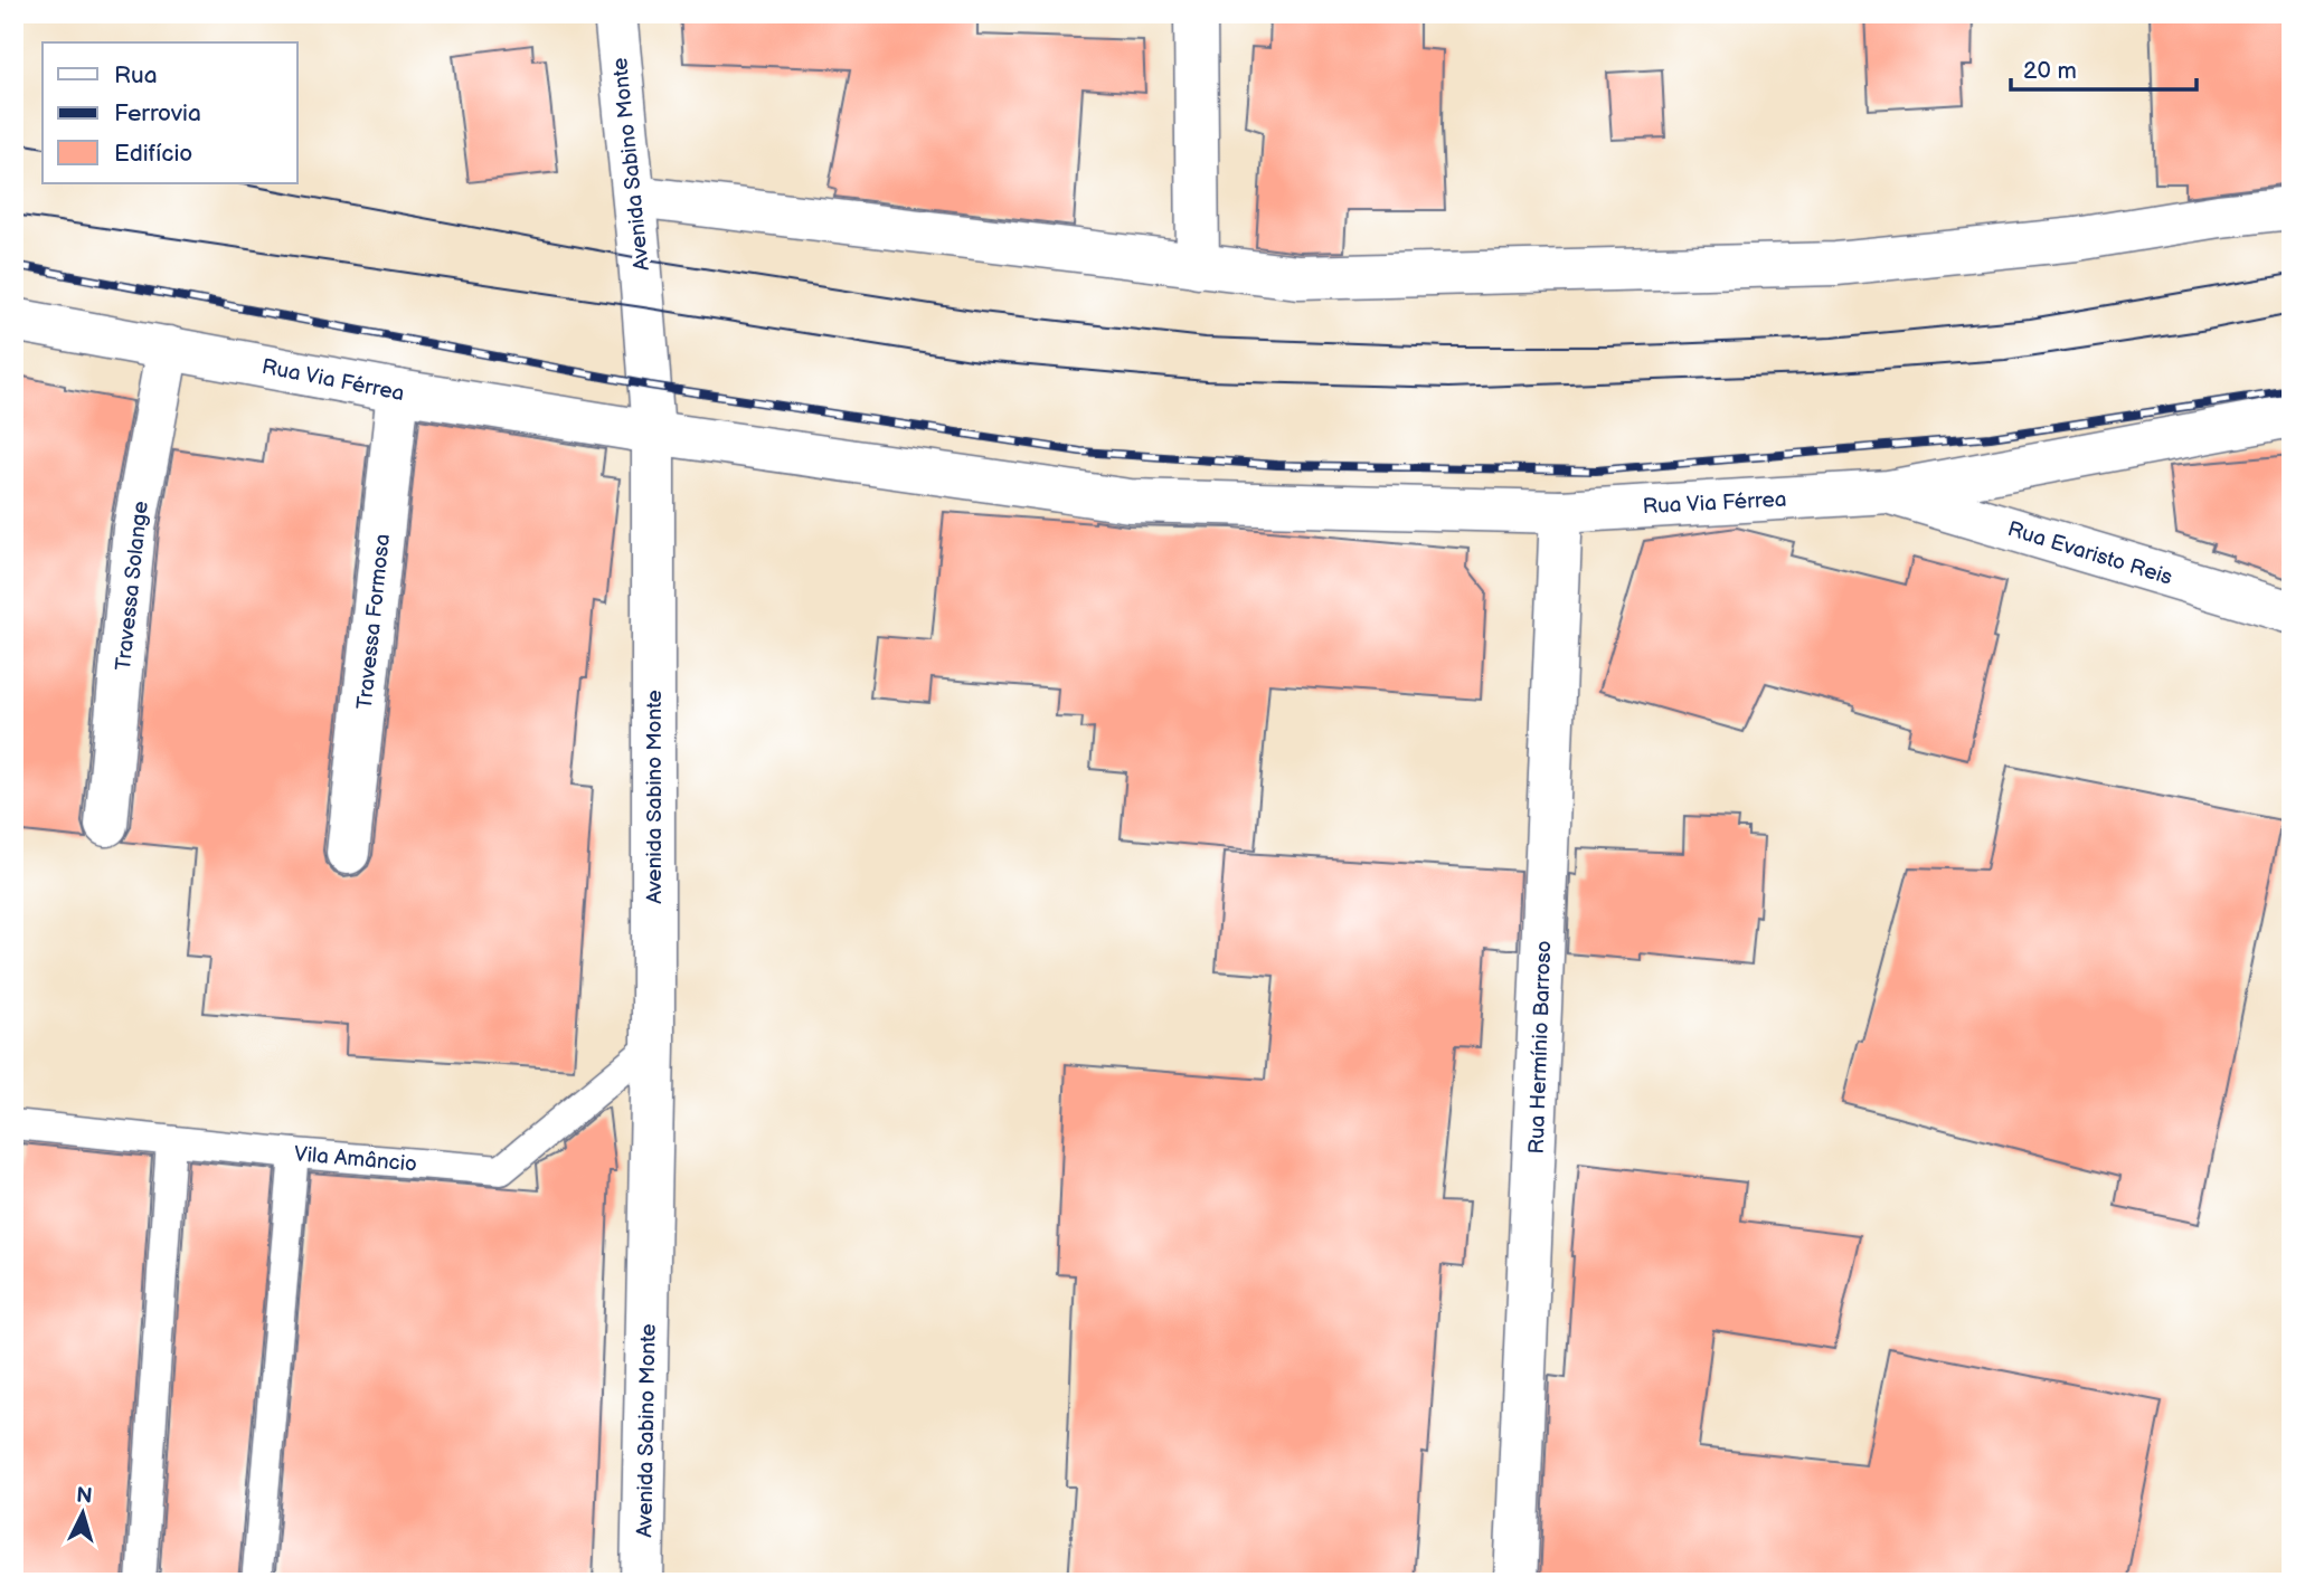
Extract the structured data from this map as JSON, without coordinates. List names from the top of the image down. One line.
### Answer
{"streets":{"street":["Avenida Sabino Monte","Rua Via Férrea","Rua Evaristo Reis","Travessa Solange","Travessa Formosa","Rua Hermínio Barroso"],"lane":["Vila Amâncio"]},"crossings":[["Avenida Sabino Monte","Rua Via Férrea"],["Avenida Sabino Monte","Vila Amâncio"],["Rua Via Férrea","Rua Evaristo Reis"],["Rua Via Férrea","Travessa Solange"],["Rua Via Férrea","Travessa Formosa"],["Rua Via Férrea","Rua Hermínio Barroso"]],"legend":["Rua","Ferrovia","Edifício"],"scale_bar":"20 m","north":"top"}
